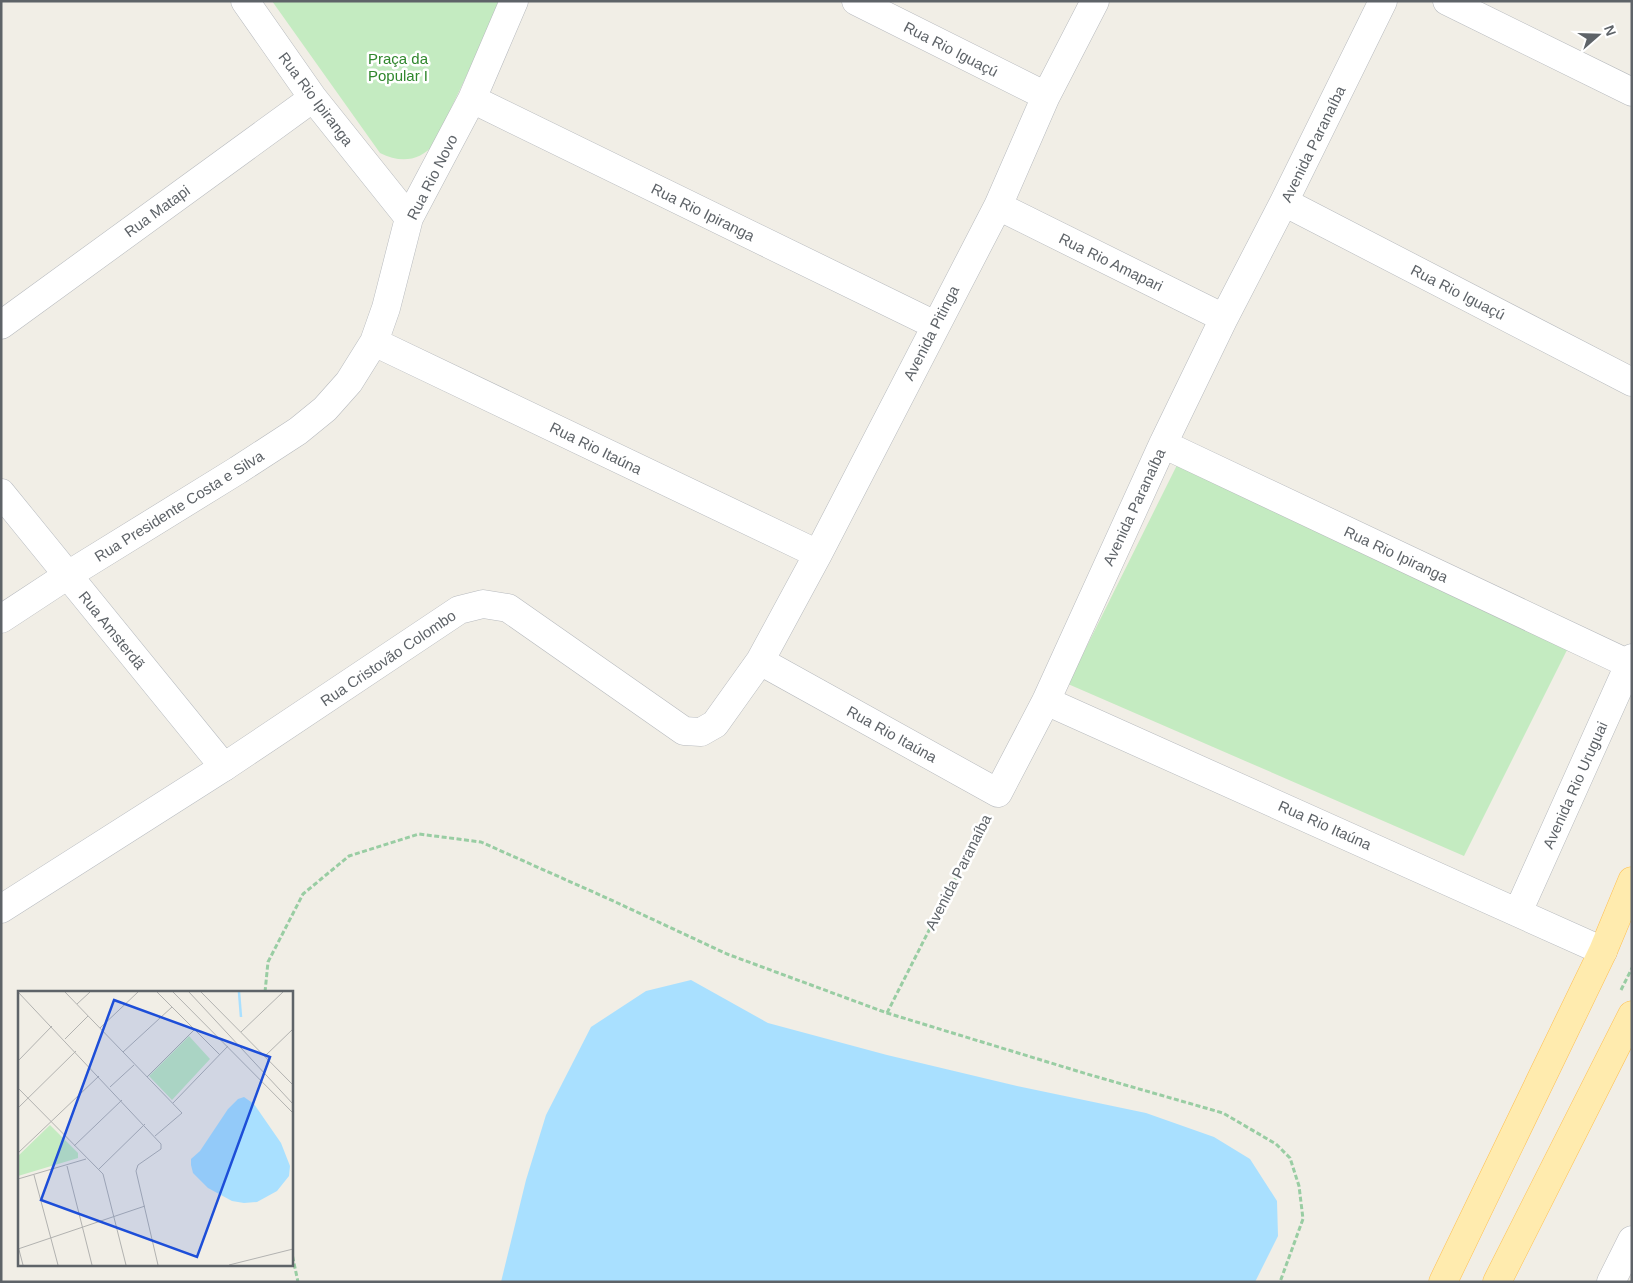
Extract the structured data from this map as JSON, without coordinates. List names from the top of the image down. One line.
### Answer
{"streets":{"street":["Rua Rio Iguaçú","Rua Rio Ipiranga","Avenida Paranaíba","Rua Rio Novo","Rua Matapi","Rua Rio Amapari","Avenida Pitinga","Rua Rio Itaúna","Rua Presidente Costa e Silva","Rua Amsterdã","Rua Cristovão Colombo","Avenida Rio Uruguai"]},"crossings":[["Rua Rio Iguaçú","Avenida Paranaíba"],["Rua Rio Iguaçú","Avenida Pitinga"],["Rua Rio Ipiranga","Avenida Paranaíba"],["Rua Rio Ipiranga","Rua Rio Novo"],["Rua Rio Ipiranga","Rua Matapi"],["Rua Rio Ipiranga","Avenida Pitinga"],["Rua Rio Ipiranga","Avenida Rio Uruguai"],["Avenida Paranaíba","Rua Rio Amapari"],["Avenida Paranaíba","Rua Rio Itaúna"],["Rua Rio Novo","Rua Rio Itaúna"],["Rua Rio Novo","Rua Presidente Costa e Silva"],["Rua Rio Amapari","Avenida Pitinga"],["Avenida Pitinga","Rua Rio Itaúna"],["Avenida Pitinga","Rua Cristovão Colombo"],["Rua Rio Itaúna","Rua Cristovão Colombo"],["Rua Rio Itaúna","Avenida Rio Uruguai"],["Rua Presidente Costa e Silva","Rua Amsterdã"],["Rua Amsterdã","Rua Cristovão Colombo"]],"parks":["Praça da Popular I"],"north":"right"}
